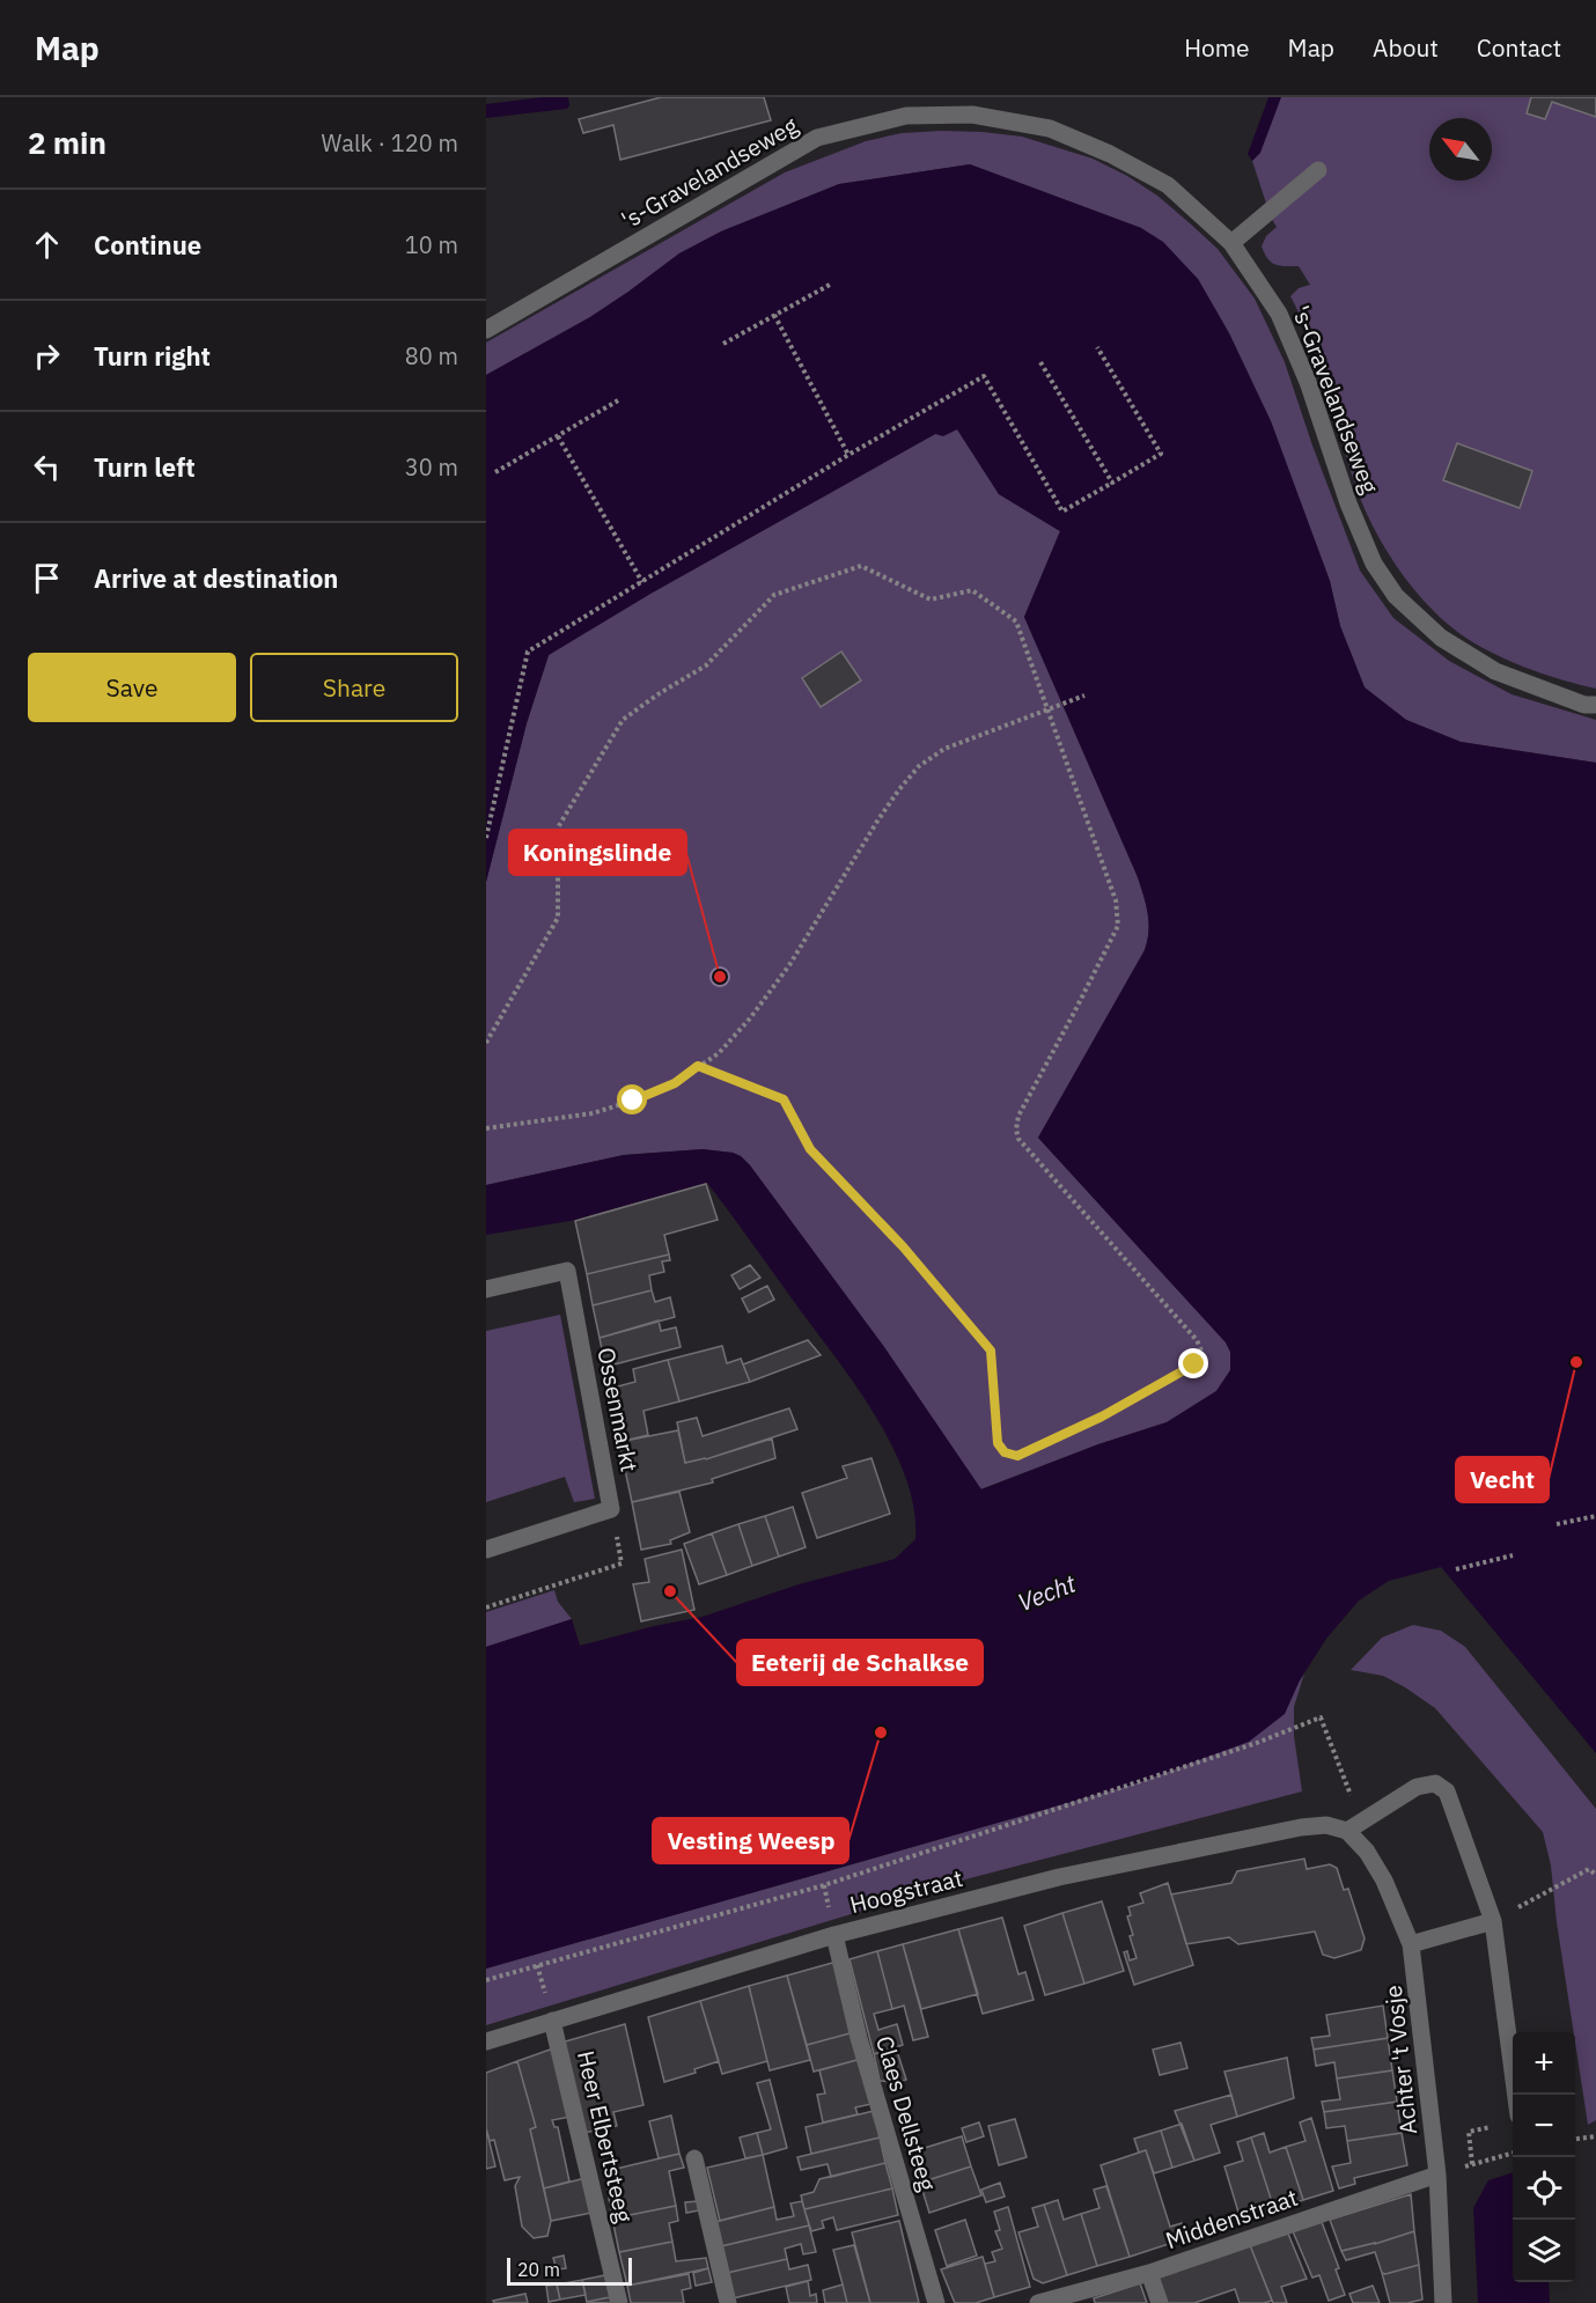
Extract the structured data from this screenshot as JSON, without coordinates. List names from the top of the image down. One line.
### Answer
{"streets":{"street":["'s-Gravelandseweg","Ossenmarkt","Hoogstraat","Achter 't Vosje","Claes Dellsteeg","Heer Elbertsteeg","Middenstraat"]},"crossings":[["Hoogstraat","Achter 't Vosje"],["Hoogstraat","Claes Dellsteeg"],["Hoogstraat","Heer Elbertsteeg"],["Achter 't Vosje","Middenstraat"]],"water":["Vecht"],"places":["Koningslinde","Vecht","Eeterij de Schalkse","Vesting Weesp"],"scale_bar":"20 m","north":"top left","page":{"header":"Map","nav":["Home","Map","About","Contact"],"heading":["2 min","Walk · 120 m"],"list":[["Continue","10 m"],["Turn right","80 m"],["Turn left","30 m"],"Arrive at destination"],"buttons":["Save","Share"],"map_buttons":["+","−"],"scale":"20 m"}}
